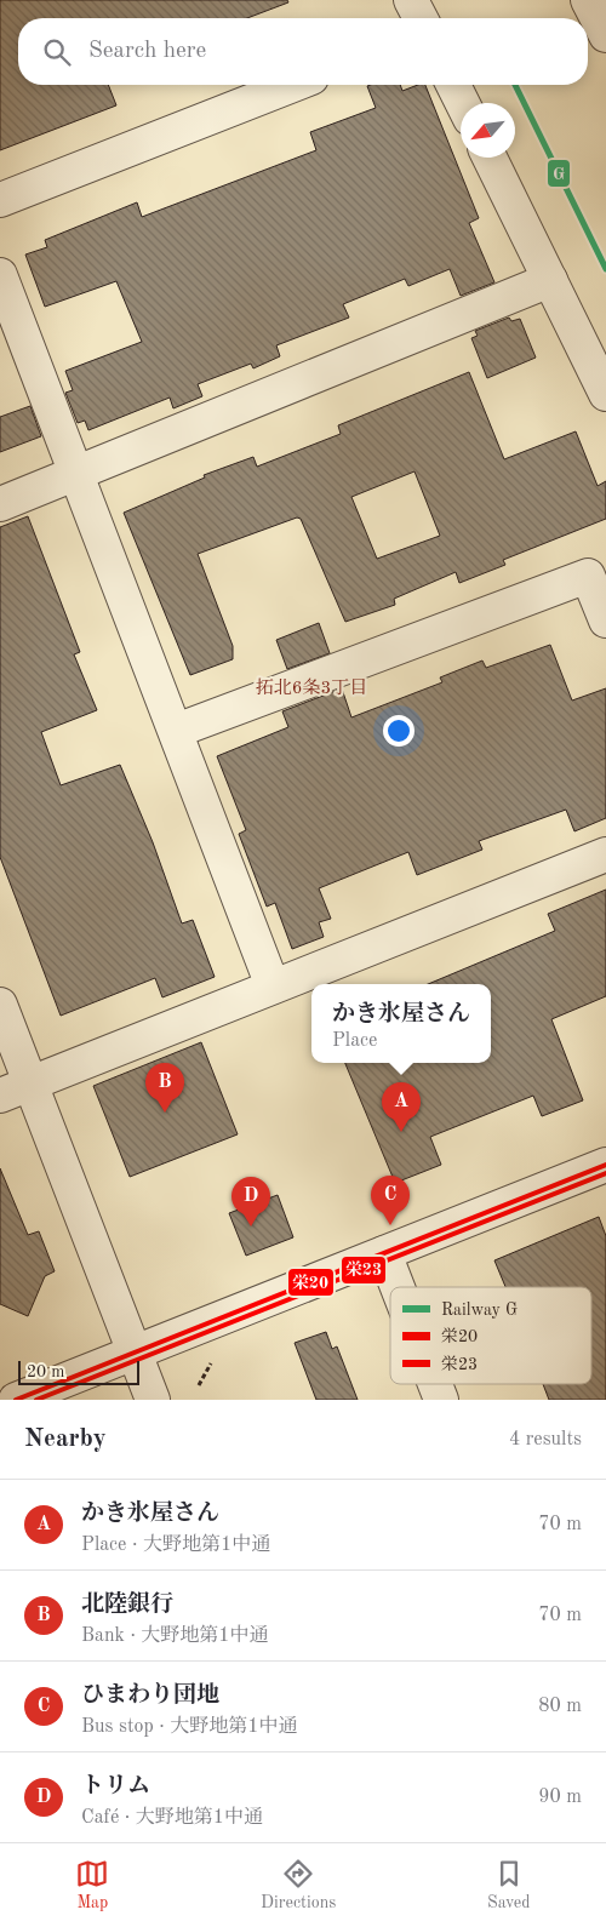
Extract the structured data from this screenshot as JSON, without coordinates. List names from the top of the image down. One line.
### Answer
{"districts":["拓北6条3丁目"],"lines":["rail line G","transit line 栄20","transit line 栄23"],"legend":["Railway G","栄20","栄23"],"scale_bar":"20 m","north":"bottom left","page":{"search":"Search here","popup":["かき氷屋さん","Place"],"pins":["B","A","C","D"],"scale":"20 m","heading":["Nearby","4 results"],"list":[{"mark":"A","name":"かき氷屋さん","note":"Place · 大野地第1中通","value":"70 m"},{"mark":"B","name":"北陸銀行","note":"Bank · 大野地第1中通","value":"70 m"},{"mark":"C","name":"ひまわり団地","note":"Bus stop · 大野地第1中通","value":"80 m"},{"mark":"D","name":"トリム","note":"Café · 大野地第1中通","value":"90 m"}],"nav":["Map","Directions","Saved"]}}
